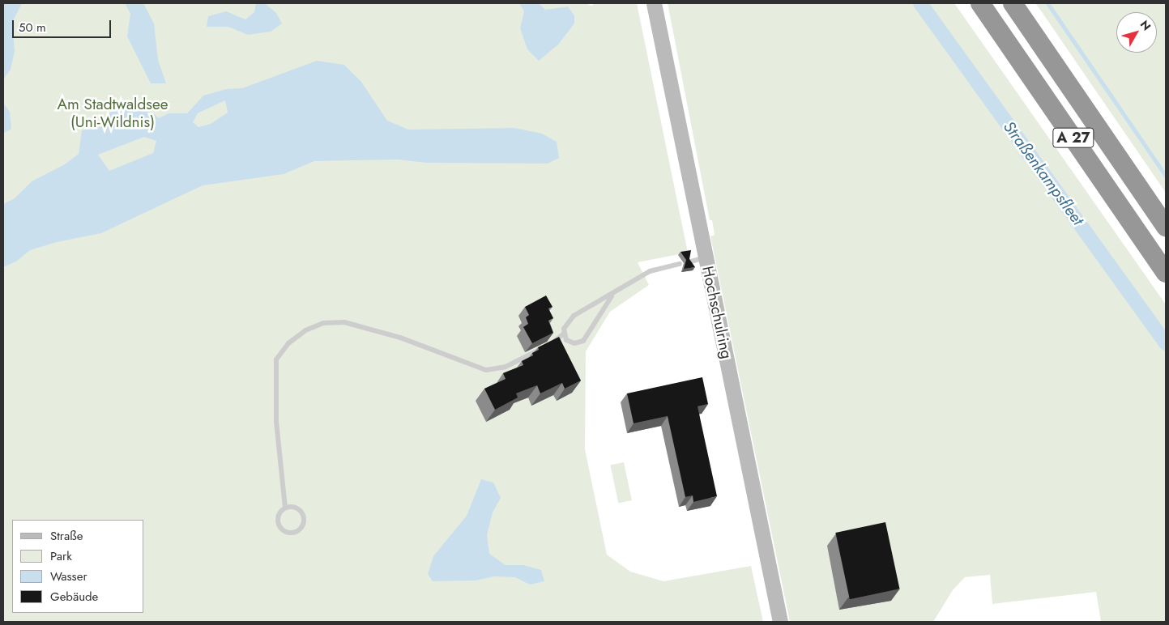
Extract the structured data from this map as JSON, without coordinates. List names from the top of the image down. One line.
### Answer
{"streets":{"highway":["A 27"],"street":["Hochschulring"]},"water":["Straßenkampsfleet"],"parks":["Am Stadtwaldsee (Uni-Wildnis)"],"legend":["Straße","Park","Wasser","Gebäude"],"scale_bar":"50 m","north":"top right"}
